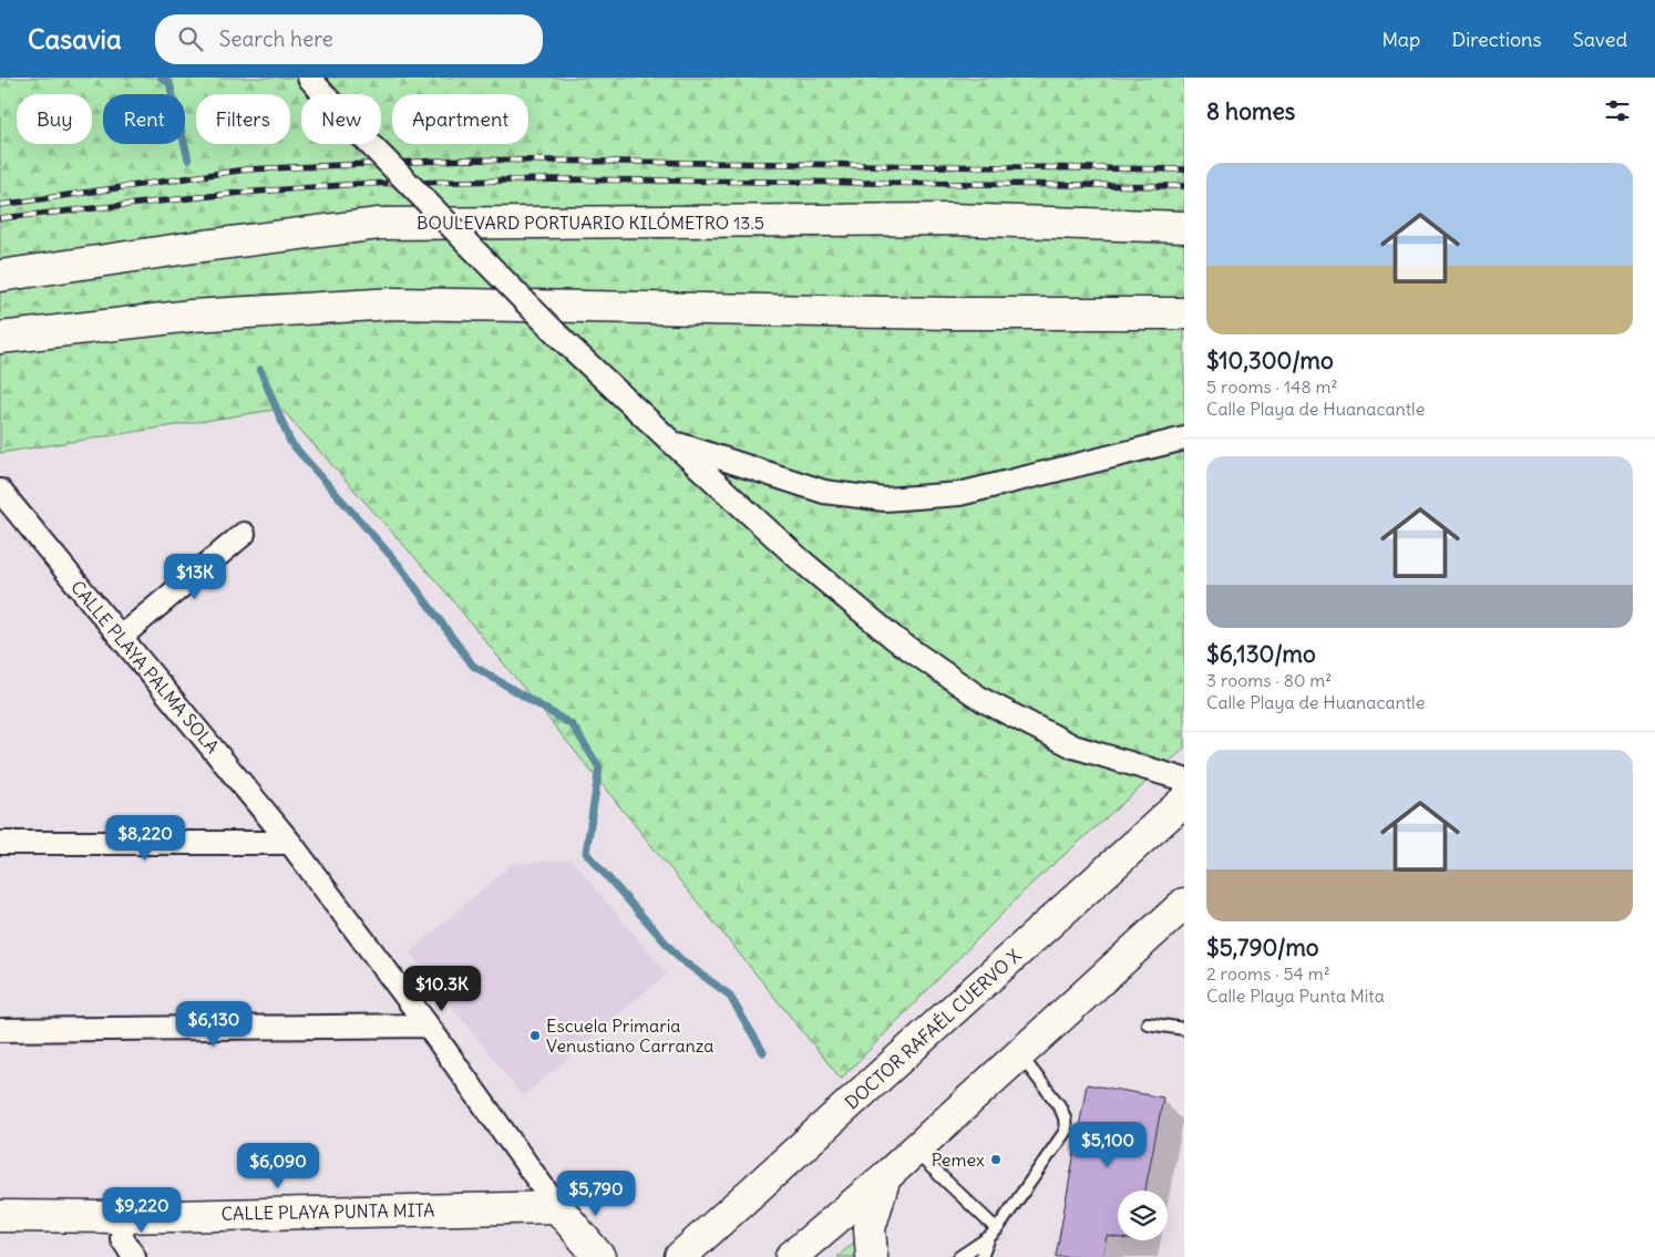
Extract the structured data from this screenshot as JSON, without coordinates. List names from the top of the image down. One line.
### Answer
{"streets":{"main road":["BOULEVARD PORTUARIO KILÓMETRO 13.5","DOCTOR RAFAÉL CUERVO X","CALLE PLAYA PUNTA MITA"],"street":["CALLE PLAYA PALMA SOLA"]},"crossings":[["CALLE PLAYA PALMA SOLA","CALLE PLAYA PUNTA MITA"]],"places":["Escuela Primaria Venustiano Carranza","Pemex"],"page":{"header":"Casavia","search":"Search here","nav":["Map","Directions","Saved"],"heading":"8 homes","chip":["Buy","Rent","Filters","New","Apartment"],"list":[{"name":"$10,300/mo","note":"5 rooms · 148 m² · Calle Playa de Huanacantle"},{"name":"$6,130/mo","note":"3 rooms · 80 m² · Calle Playa de Huanacantle"},{"name":"$5,790/mo","note":"2 rooms · 54 m² · Calle Playa Punta Mita"}],"price":["$13K","$8,220","$10.3K","$6,130","$5,100","$6,090","$5,790","$9,220"]}}
